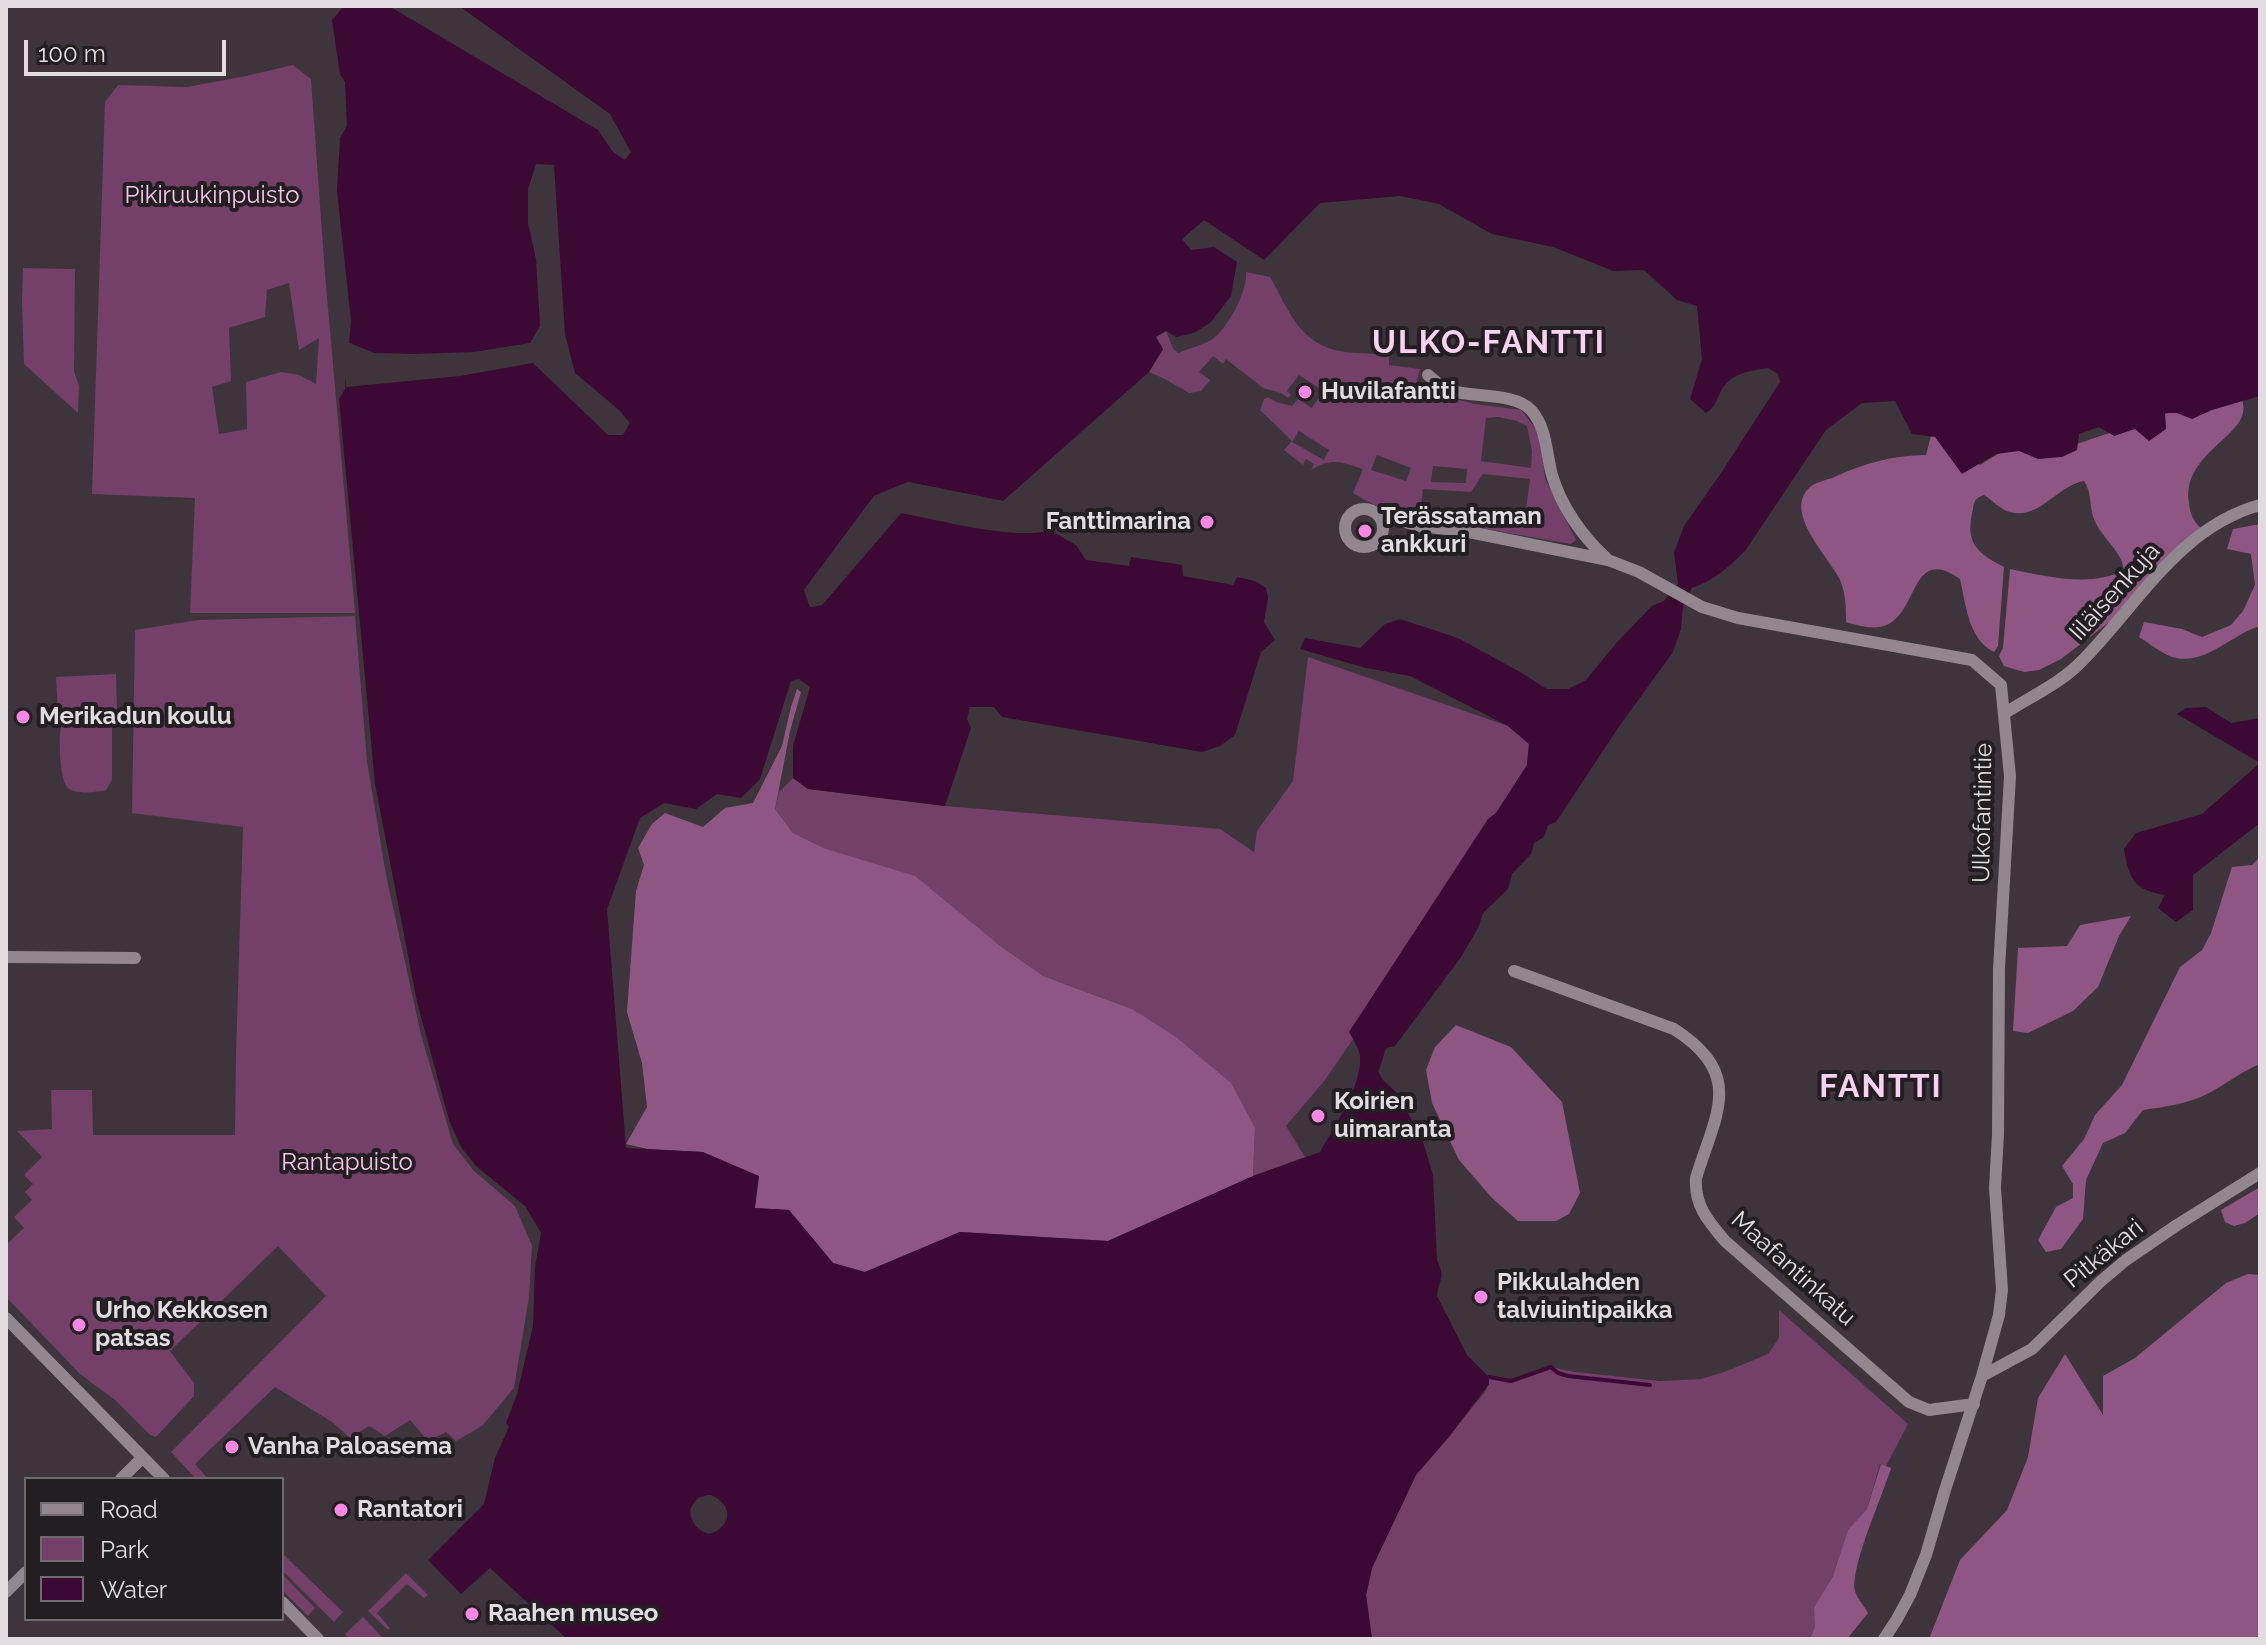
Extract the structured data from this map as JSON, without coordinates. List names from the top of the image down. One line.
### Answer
{"streets":{"street":["Iiläisenkuja","Ulkofantintie","Pitkäkari","Maafantinkatu"]},"crossings":[["Iiläisenkuja","Ulkofantintie"],["Ulkofantintie","Pitkäkari"],["Ulkofantintie","Maafantinkatu"]],"districts":["ULKO-FANTTI","FANTTI"],"parks":["Pikiruukinpuisto","Rantapuisto"],"places":["Huvilafantti","Fanttimarina","Terässataman ankkuri","Merikadun koulu","Koirien uimaranta","Pikkulahden talviuintipaikka","Urho Kekkosen patsas","Vanha Paloasema","Rantatori","Raahen museo"],"legend":["Road","Park","Water"],"scale_bar":"100 m"}
